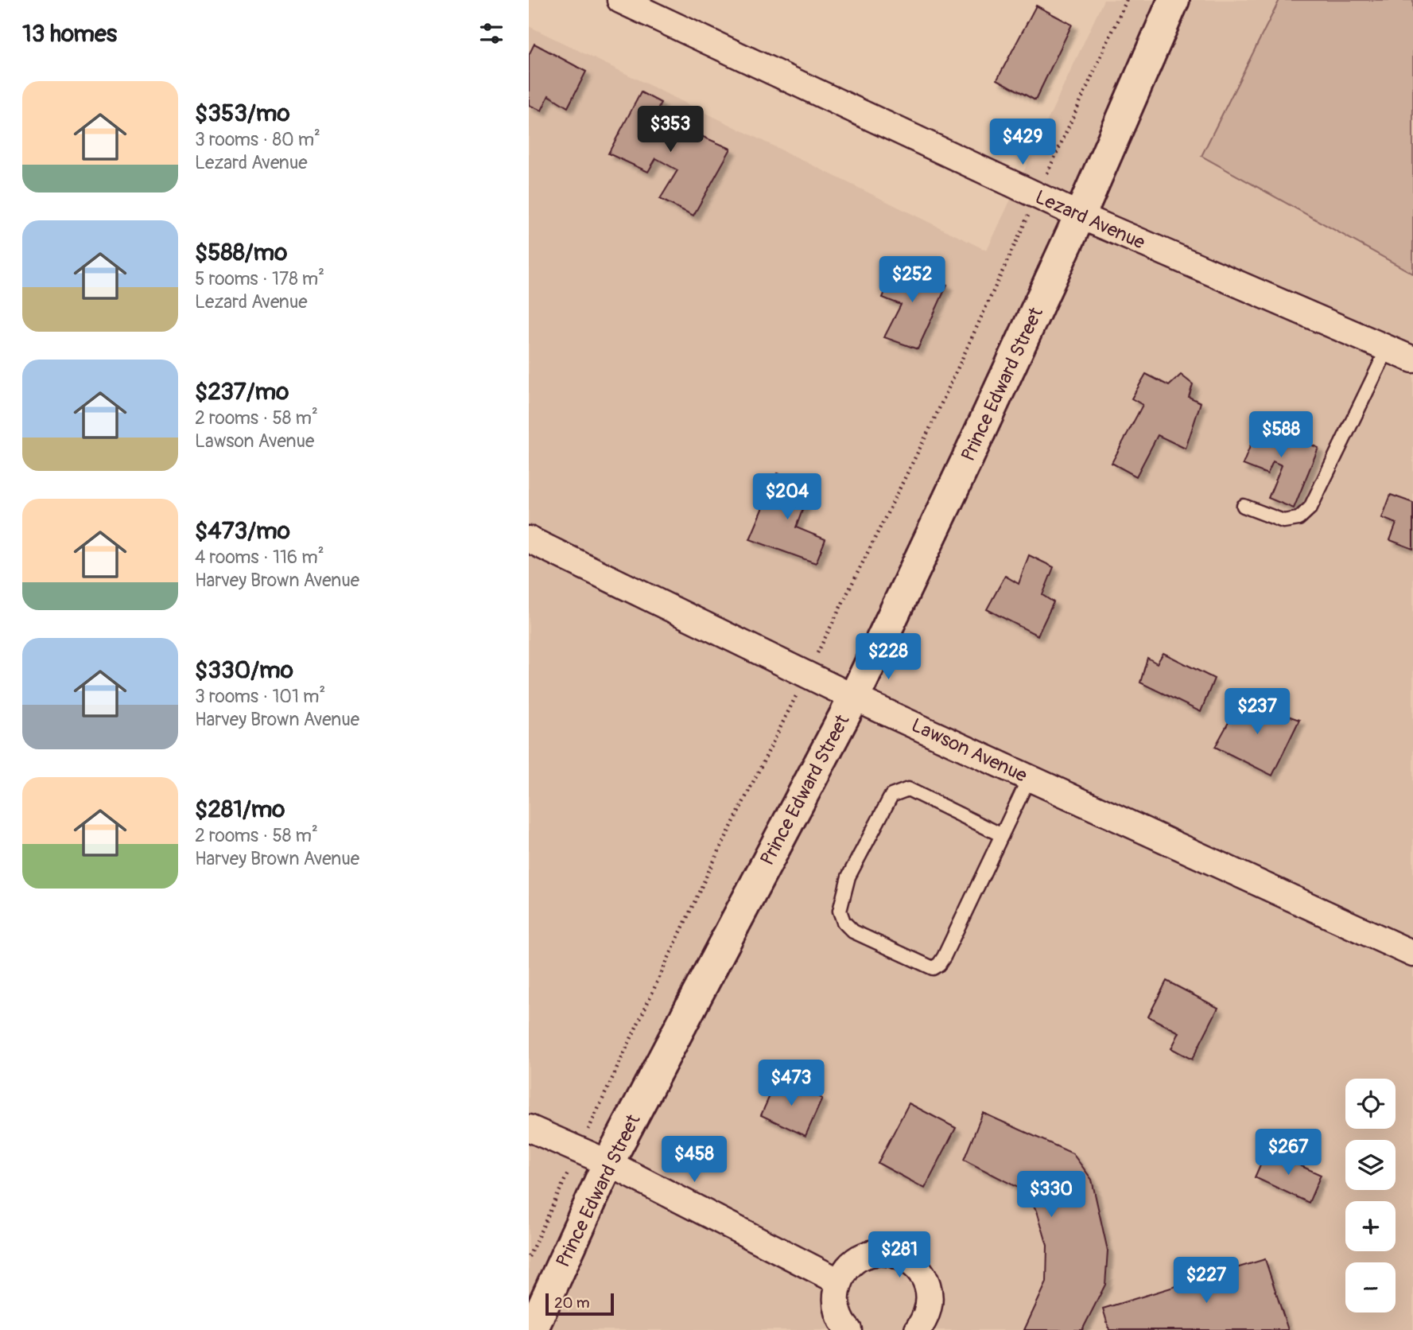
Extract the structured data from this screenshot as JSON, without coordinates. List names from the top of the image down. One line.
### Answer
{"streets":{"main road":["Prince Edward Street"],"street":["Lezard Avenue","Lawson Avenue"]},"crossings":[["Lezard Avenue","Prince Edward Street"],["Prince Edward Street","Lawson Avenue"]],"scale_bar":"20 m","page":{"heading":"13 homes","list":[{"name":"$353/mo","note":"3 rooms · 80 m² · Lezard Avenue"},{"name":"$588/mo","note":"5 rooms · 178 m² · Lezard Avenue"},{"name":"$237/mo","note":"2 rooms · 58 m² · Lawson Avenue"},{"name":"$473/mo","note":"4 rooms · 116 m² · Harvey Brown Avenue"},{"name":"$330/mo","note":"3 rooms · 101 m² · Harvey Brown Avenue"},{"name":"$281/mo","note":"2 rooms · 58 m² · Harvey Brown Avenue"}],"price":["$353","$429","$252","$588","$204","$228","$237","$473","$267","$458","$330","$281","$227"],"map_buttons":["+","−"],"scale":"20 m"}}
